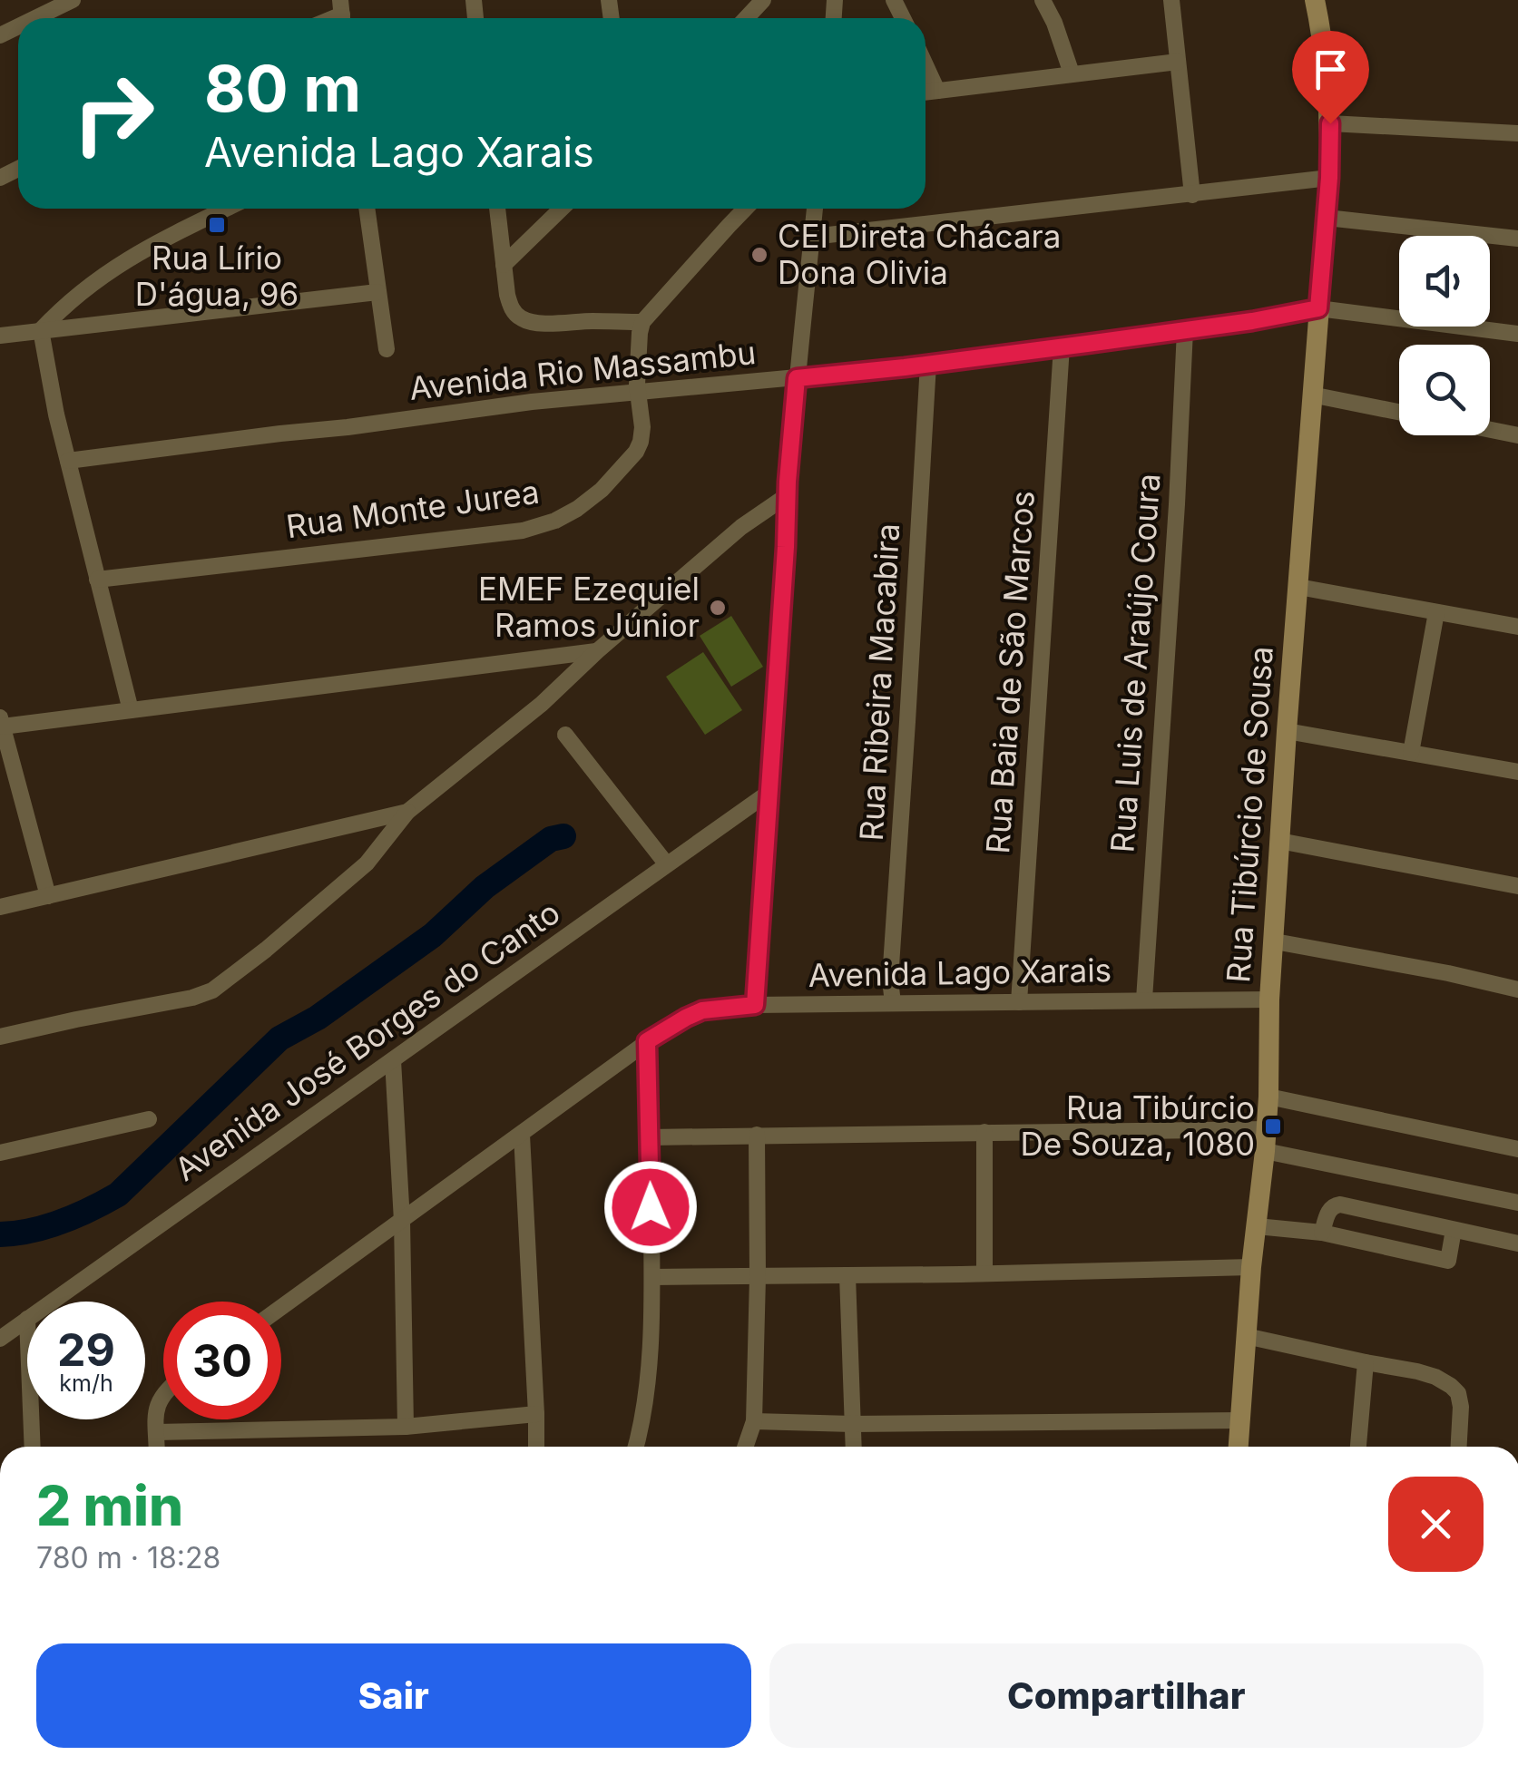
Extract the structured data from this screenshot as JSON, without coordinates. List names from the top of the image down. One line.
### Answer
{"streets":{"main road":["Rua Tibúrcio de Sousa"],"street":["Avenida Rio Massambu","Rua Monte Jurea","Rua Luis de Araújo Coura","Rua Baia de São Marcos","Rua Ribeira Macabira","Avenida Lago Xarais","Avenida José Borges do Canto"]},"crossings":[["Avenida Rio Massambu","Rua Monte Jurea"],["Avenida Rio Massambu","Rua Luis de Araújo Coura"],["Avenida Rio Massambu","Rua Baia de São Marcos"],["Avenida Rio Massambu","Rua Ribeira Macabira"],["Avenida Rio Massambu","Rua Tibúrcio de Sousa"],["Rua Luis de Araújo Coura","Avenida Lago Xarais"],["Rua Baia de São Marcos","Avenida Lago Xarais"],["Rua Ribeira Macabira","Avenida Lago Xarais"],["Rua Tibúrcio de Sousa","Avenida Lago Xarais"]],"places":{"transit":["Rua Lírio D'água, 96","Rua Tibúrcio De Souza, 1080"],"other":["CEI Direta Chácara Dona Olivia","EMEF Ezequiel Ramos Júnior"]},"page":{"turn":["80 m","Avenida Lago Xarais"],"speed":"29 km/h","limit":"30","heading":["2 min","780 m · 18:28"],"buttons":["Sair","Compartilhar"]}}
